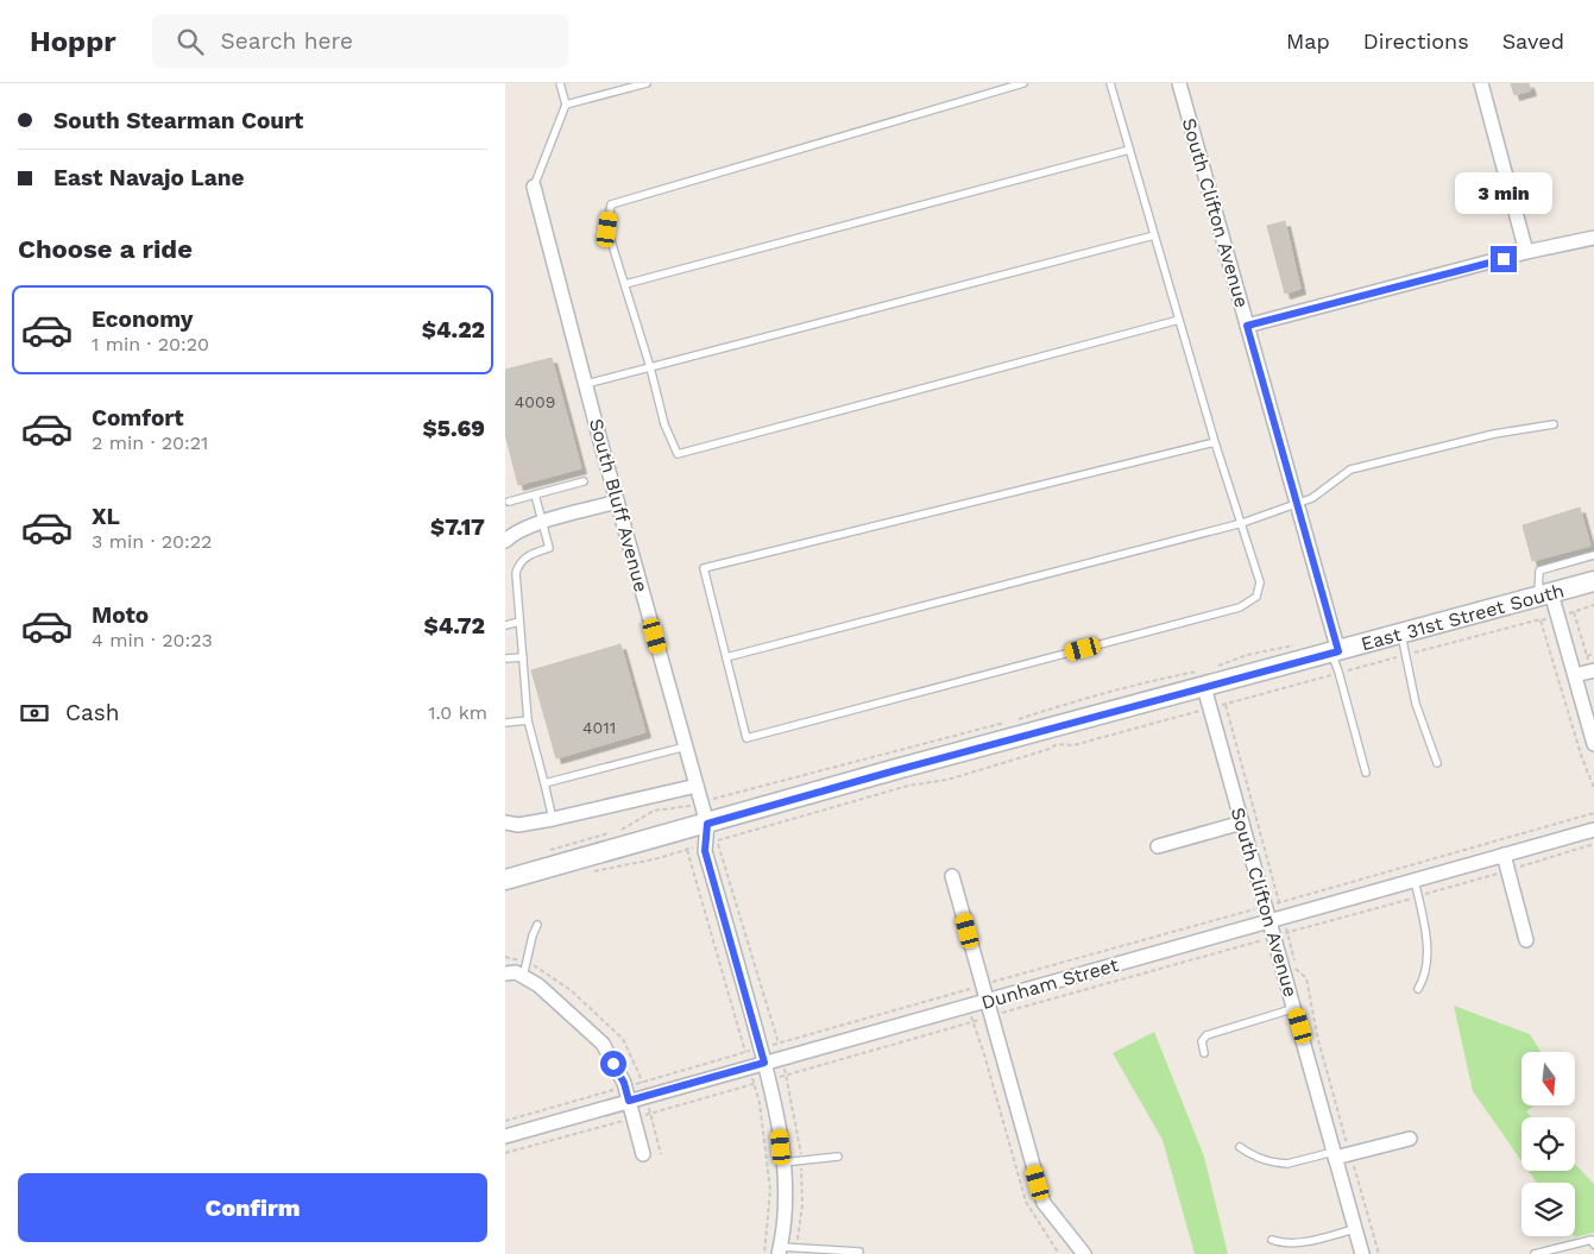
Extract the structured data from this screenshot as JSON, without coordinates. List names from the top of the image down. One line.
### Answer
{"streets":{"street":["South Clifton Avenue","South Bluff Avenue","East 31st Street South","Dunham Street"]},"crossings":[["South Clifton Avenue","East 31st Street South"],["South Clifton Avenue","Dunham Street"],["South Bluff Avenue","East 31st Street South"]],"house_numbers":["4009","4011"],"north":"bottom","page":{"header":"Hoppr","search":"Search here","nav":["Map","Directions","Saved"],"banner":["South Stearman Court","East Navajo Lane"],"bubble":"3 min","heading":"Choose a ride","list":[{"name":"Economy","note":"1 min · 20:20","value":"$4.22"},{"name":"Comfort","note":"2 min · 20:21","value":"$5.69"},{"name":"XL","note":"3 min · 20:22","value":"$7.17"},{"name":"Moto","note":"4 min · 20:23","value":"$4.72"}],"pay":["Cash","1.0 km"],"buttons":"Confirm"}}
